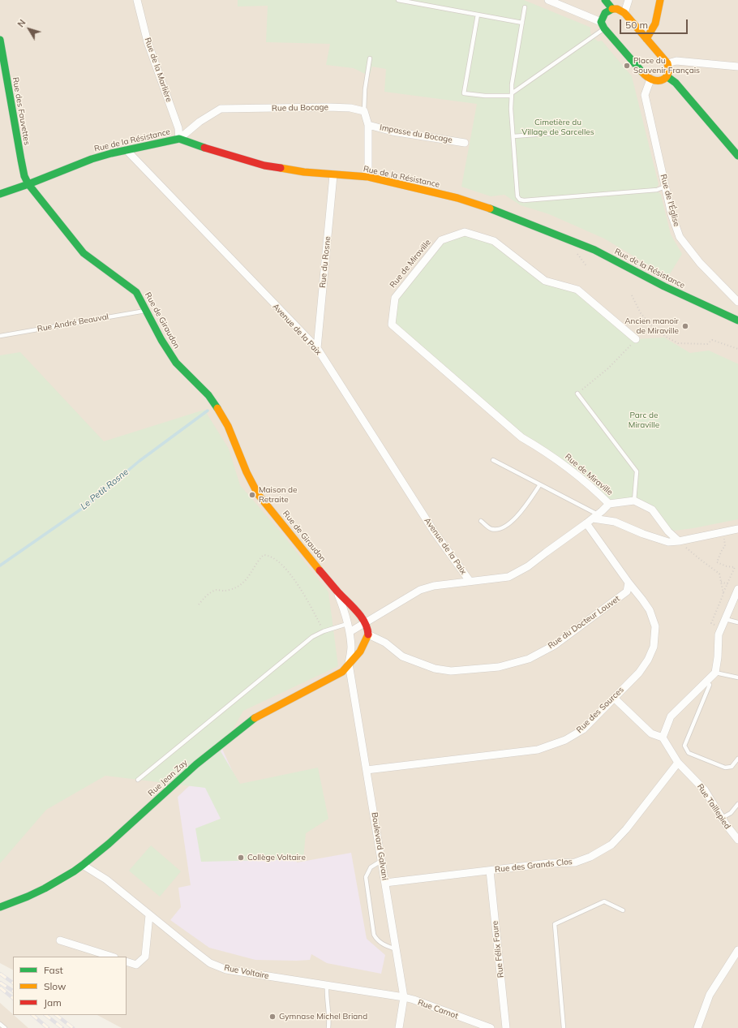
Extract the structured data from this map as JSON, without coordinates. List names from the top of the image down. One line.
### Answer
{"streets":{"street":["Rue de la Marlière","Rue du Bocage","Rue des Fauvettes","Impasse du Bocage","Rue de la Résistance","Rue de l'Église","Rue du Rosne","Rue de Miraville","Rue de Giraudon","Avenue de la Paix","Rue du Docteur Louvet","Rue des Sources","Rue Jean Zay","Rue Taillepied","Boulevard Galvani","Rue des Grands Clos","Rue Félix Faure","Rue Voltaire","Rue Carnot"],"lane":["Rue André Beauval"]},"crossings":[["Rue de la Marlière","Rue du Bocage"],["Rue de la Marlière","Rue de la Résistance"],["Rue du Bocage","Rue de la Résistance"],["Rue des Fauvettes","Rue de la Résistance"],["Rue des Fauvettes","Rue de Giraudon"],["Rue de la Résistance","Rue du Rosne"],["Rue de la Résistance","Rue de Giraudon"],["Rue de la Résistance","Avenue de la Paix"],["Rue du Rosne","Avenue de la Paix"],["Rue de Miraville","Rue de Giraudon"],["Rue de Miraville","Avenue de la Paix"],["Rue de Miraville","Rue des Sources"],["Rue de Giraudon","Rue André Beauval"],["Rue de Giraudon","Rue Jean Zay"],["Rue de Giraudon","Boulevard Galvani"],["Rue du Docteur Louvet","Rue des Sources"],["Rue des Sources","Boulevard Galvani"],["Rue Jean Zay","Boulevard Galvani"],["Rue Jean Zay","Rue Voltaire"],["Rue Taillepied","Rue des Grands Clos"],["Boulevard Galvani","Rue des Grands Clos"],["Boulevard Galvani","Rue Voltaire"],["Boulevard Galvani","Rue Carnot"],["Rue des Grands Clos","Rue Félix Faure"],["Rue Voltaire","Rue Carnot"]],"water":["Le Petit Rosne"],"parks":["Cimetière du Village de Sarcelles","Parc de Miraville"],"places":["Place du Souvenir Français","Ancien manoir de Miraville","Maison de Retraite","Collège Voltaire","Gymnase Michel Briand"],"legend":["Fast","Slow","Jam"],"scale_bar":"50 m","north":"top left"}
